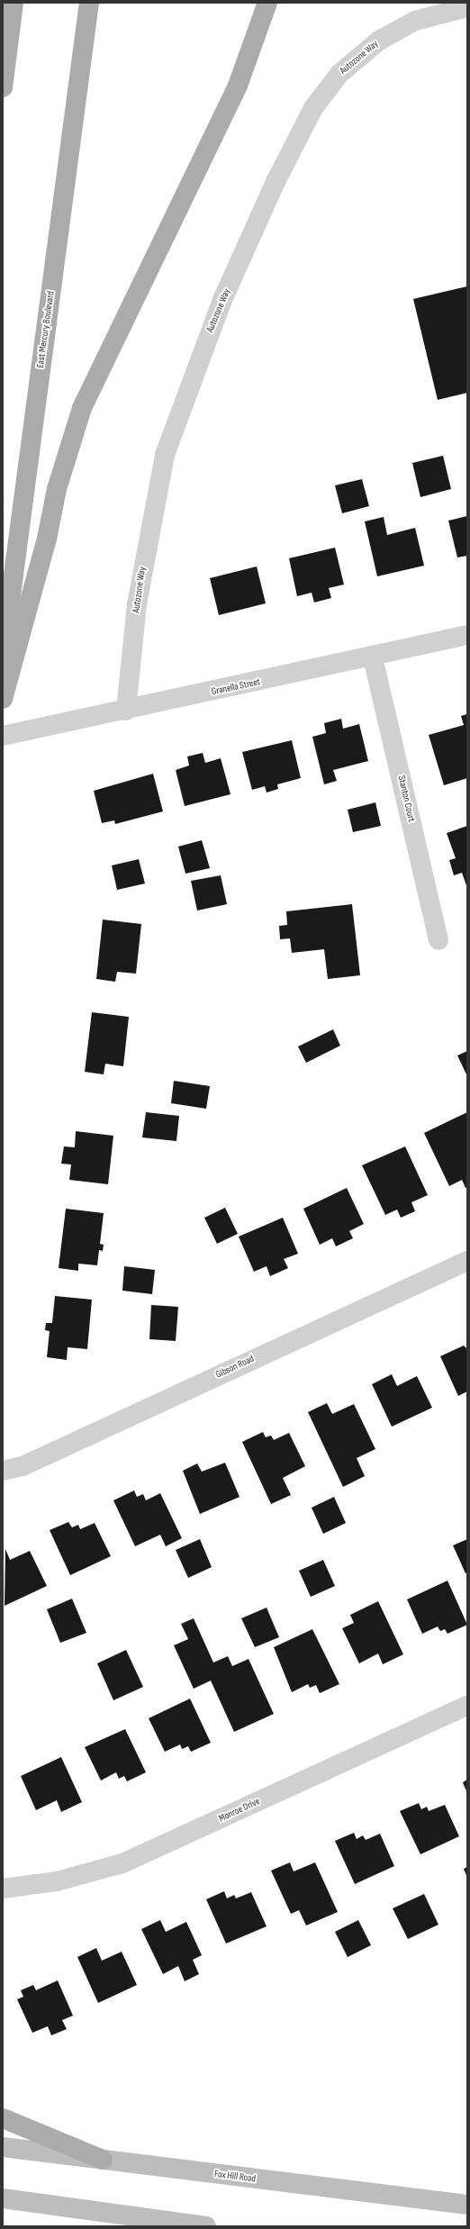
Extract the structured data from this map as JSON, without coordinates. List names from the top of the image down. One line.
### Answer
{"streets":{"main road":["East Mercury Boulevard","Fox Hill Road"],"street":["Autozone Way","Granella Street","Stanton Court","Gibson Road","Monroe Drive"]},"crossings":[["Autozone Way","Granella Street"],["Granella Street","Stanton Court"]]}
